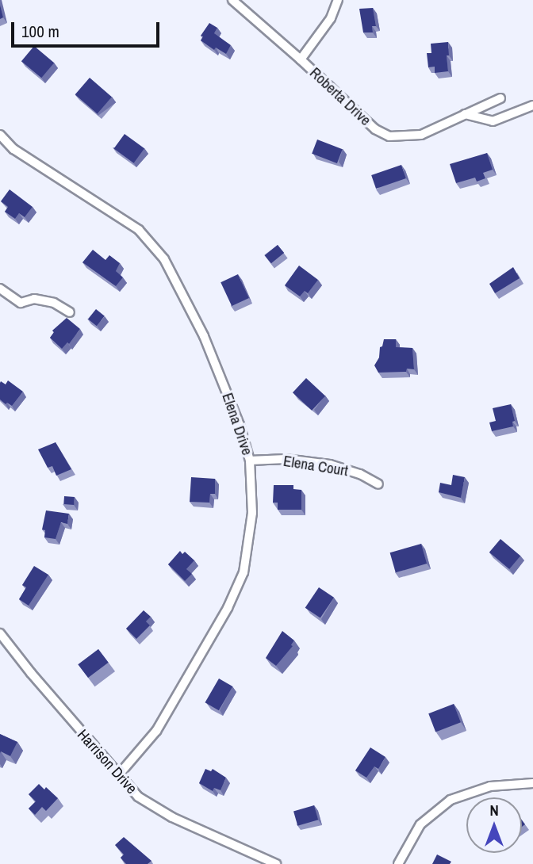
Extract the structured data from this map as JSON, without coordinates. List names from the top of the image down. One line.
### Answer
{"streets":{"street":["Roberta Drive","Elena Drive","Elena Court","Harrison Drive"]},"crossings":[["Elena Drive","Elena Court"],["Elena Drive","Harrison Drive"]],"scale_bar":"100 m","north":"top"}
